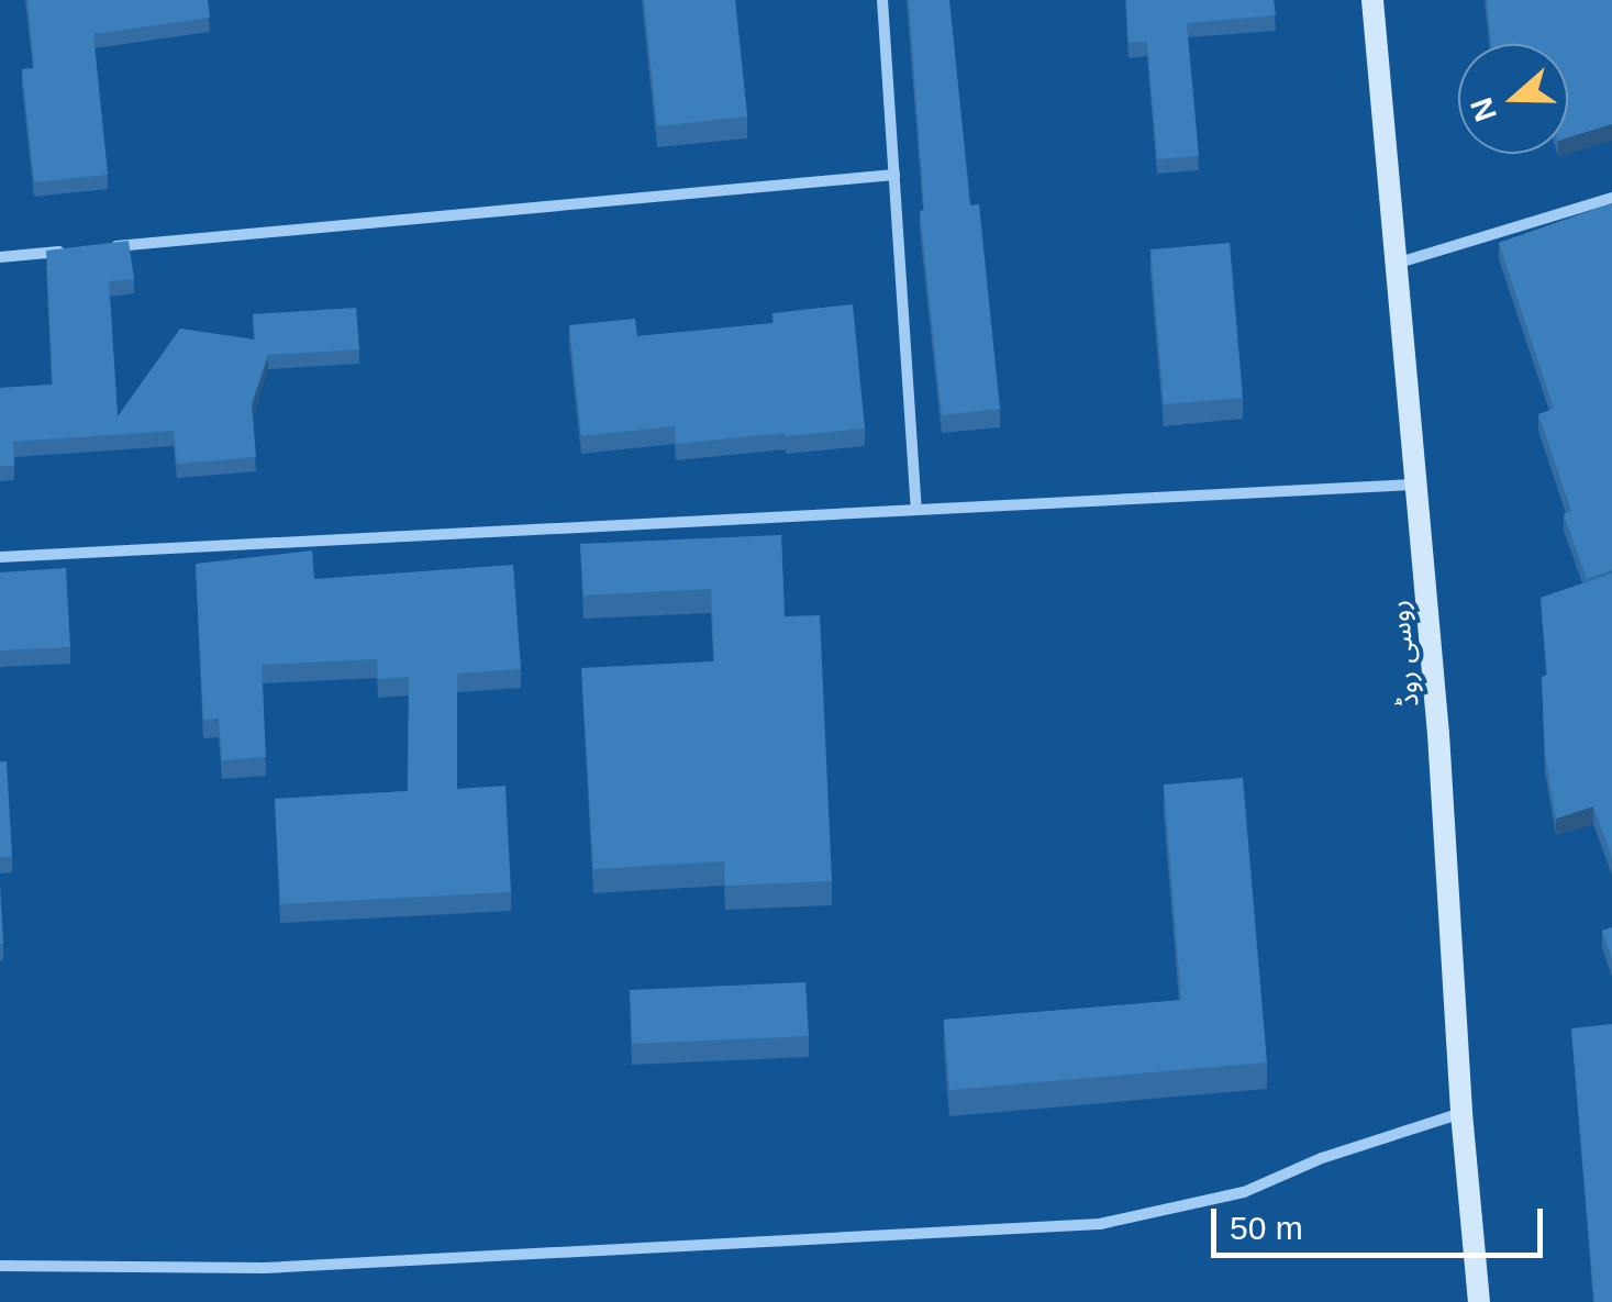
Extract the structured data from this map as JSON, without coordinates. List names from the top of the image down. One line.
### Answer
{"streets":{"main road":["روسی روڈ"]},"scale_bar":"50 m","north":"left"}
